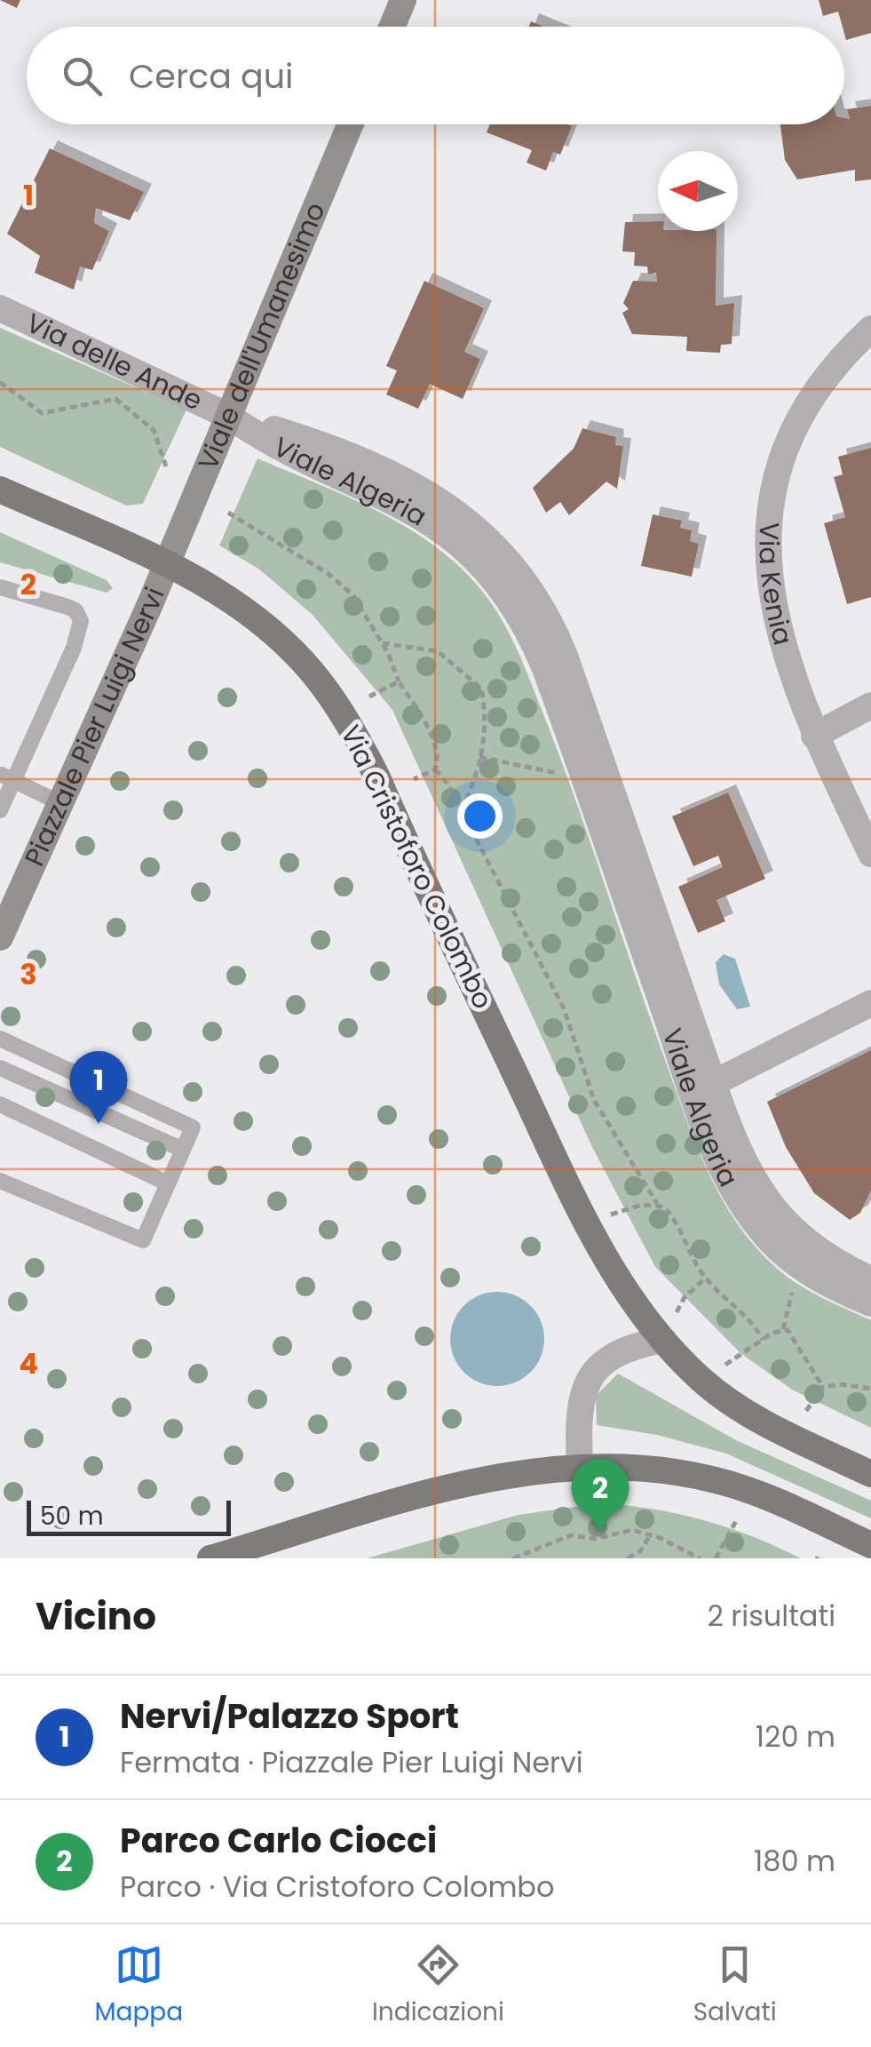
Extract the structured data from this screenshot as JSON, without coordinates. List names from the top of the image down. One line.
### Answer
{"streets":{"main road":["Via Cristoforo Colombo"],"street":["Viale dell'Umanesimo","Via delle Ande","Viale Algeria","Via Kenia","Piazzale Pier Luigi Nervi"]},"crossings":[["Viale dell'Umanesimo","Via delle Ande"],["Viale dell'Umanesimo","Viale Algeria"],["Viale dell'Umanesimo","Piazzale Pier Luigi Nervi"],["Viale dell'Umanesimo","Via Cristoforo Colombo"],["Via delle Ande","Viale Algeria"],["Piazzale Pier Luigi Nervi","Via Cristoforo Colombo"]],"scale_bar":"50 m","north":"left","page":{"search":"Cerca qui","pins":["1","2"],"scale":"50 m","heading":["Vicino","2 risultati"],"list":[{"mark":"1","name":"Nervi/Palazzo Sport","note":"Fermata · Piazzale Pier Luigi Nervi","value":"120 m"},{"mark":"2","name":"Parco Carlo Ciocci","note":"Parco · Via Cristoforo Colombo","value":"180 m"}],"nav":["Mappa","Indicazioni","Salvati"]},"grid":{"rows":["1","2","3","4"]}}
